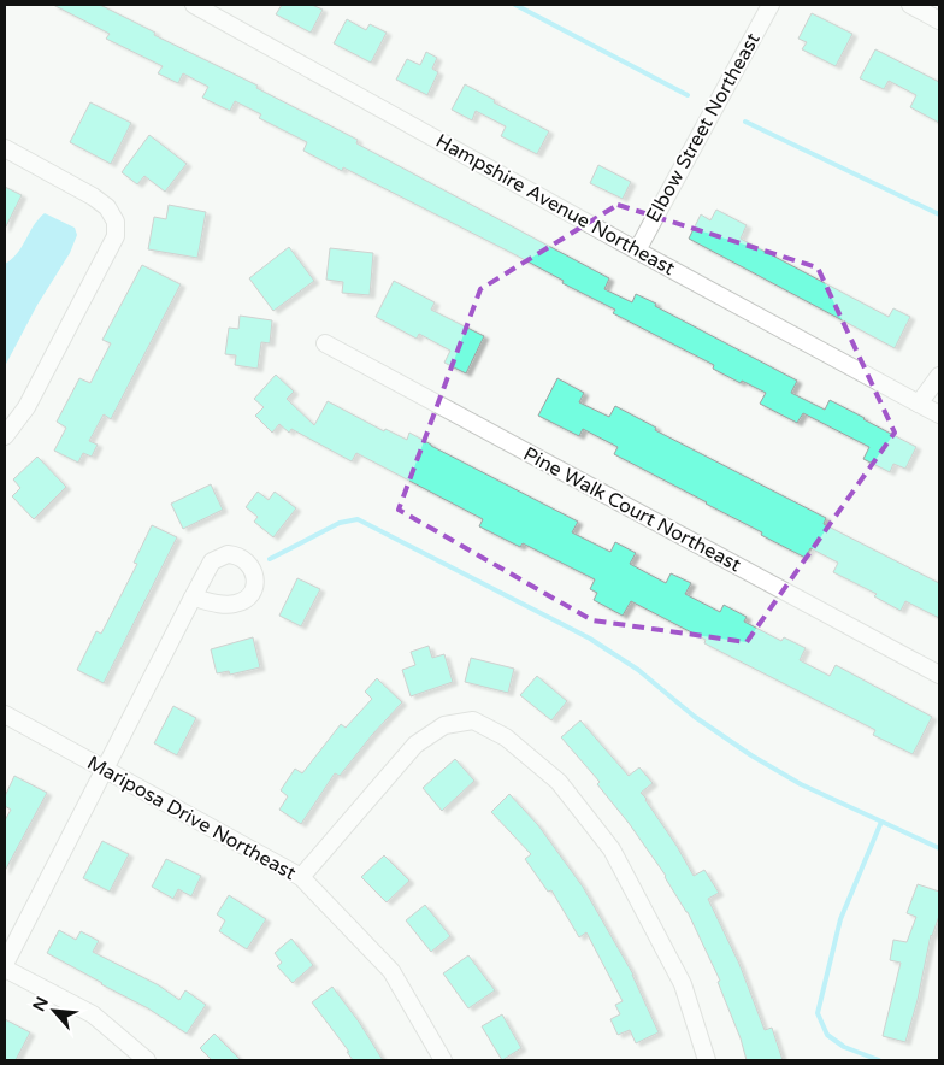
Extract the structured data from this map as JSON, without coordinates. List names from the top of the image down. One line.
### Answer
{"streets":{"street":["Elbow Street Northeast","Hampshire Avenue Northeast","Pine Walk Court Northeast","Mariposa Drive Northeast"]},"crossings":[["Elbow Street Northeast","Hampshire Avenue Northeast"]],"north":"top left"}
